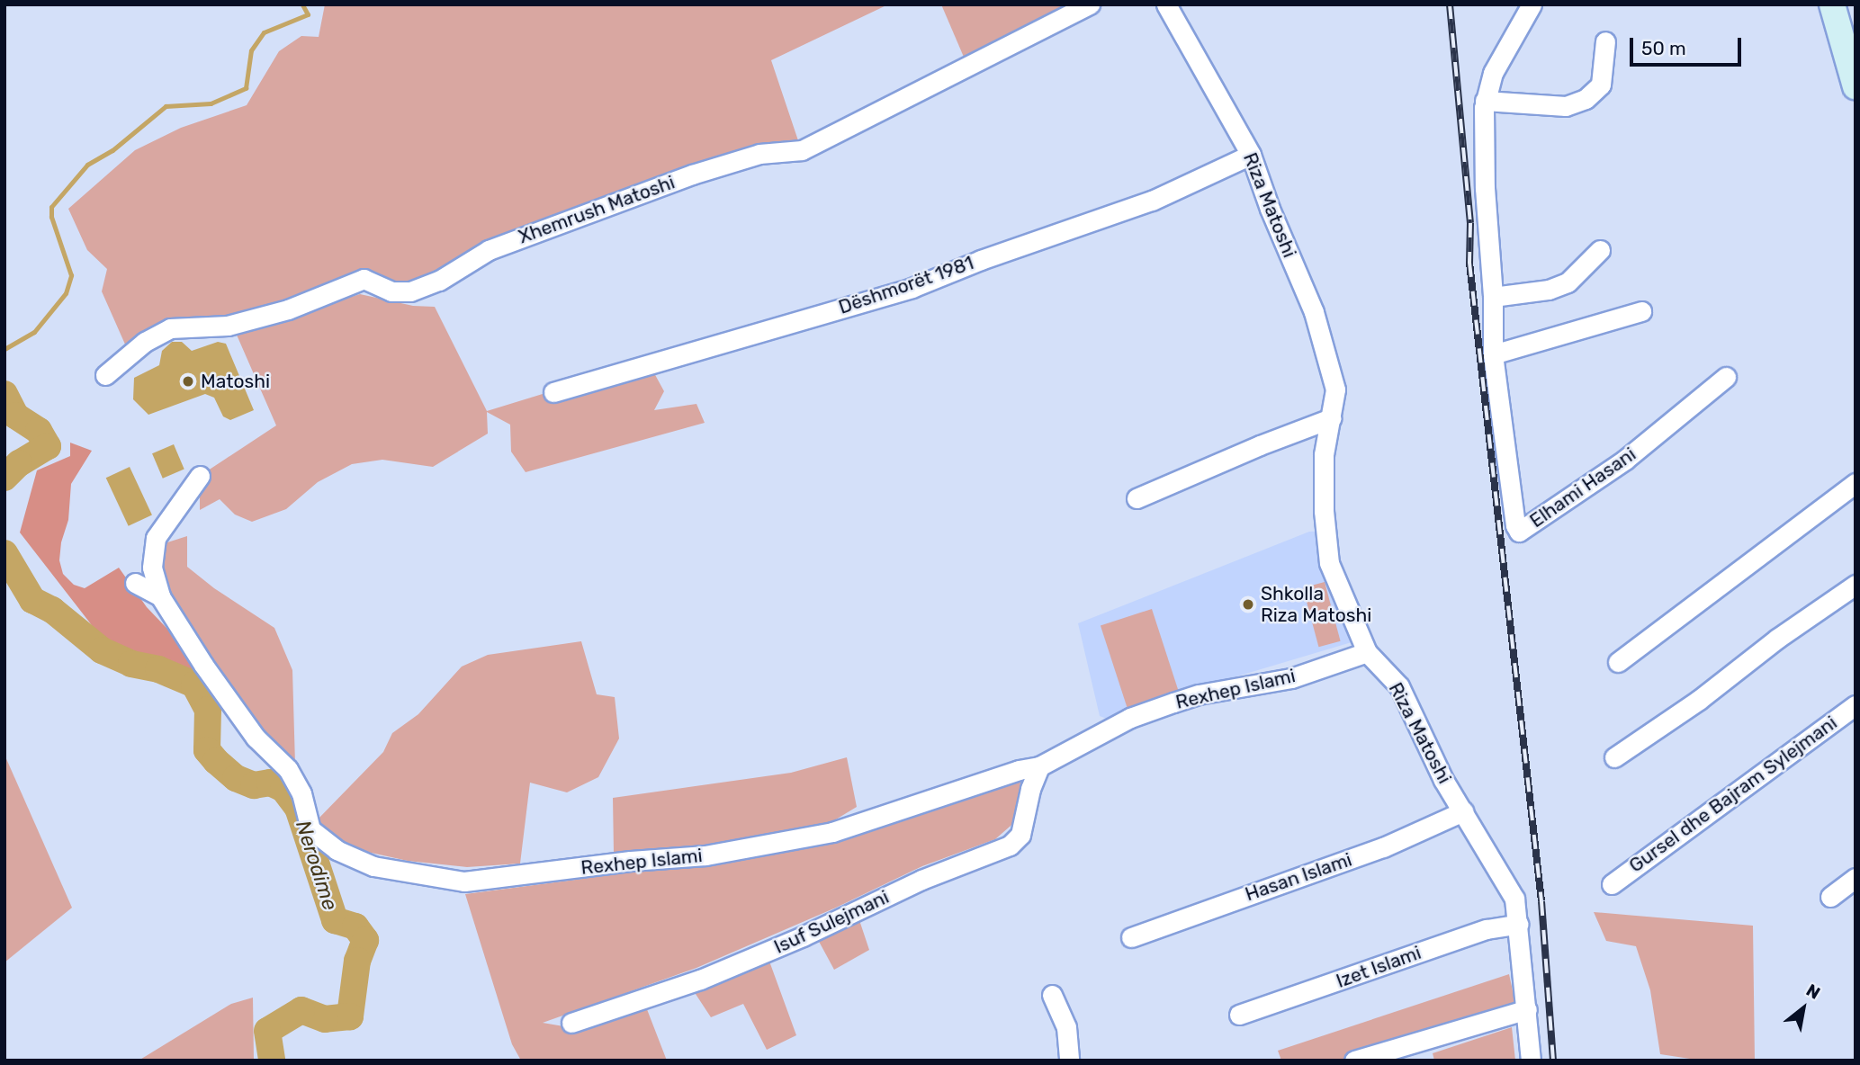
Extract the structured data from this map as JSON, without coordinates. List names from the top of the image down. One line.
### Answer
{"streets":{"street":["Riza Matoshi","Xhemrush Matoshi","Dëshmorët 1981","Elhami Hasani","Rexhep Islami","Gursel dhe Bajram Sylejmani","Hasan Islami","Isuf Sulejmani","Izet Islami"]},"crossings":[["Riza Matoshi","Dëshmorët 1981"],["Riza Matoshi","Rexhep Islami"],["Riza Matoshi","Hasan Islami"],["Riza Matoshi","Izet Islami"],["Rexhep Islami","Isuf Sulejmani"]],"water":["Nerodime"],"places":["Matoshi","Shkolla Riza Matoshi"],"scale_bar":"50 m","north":"top right"}
